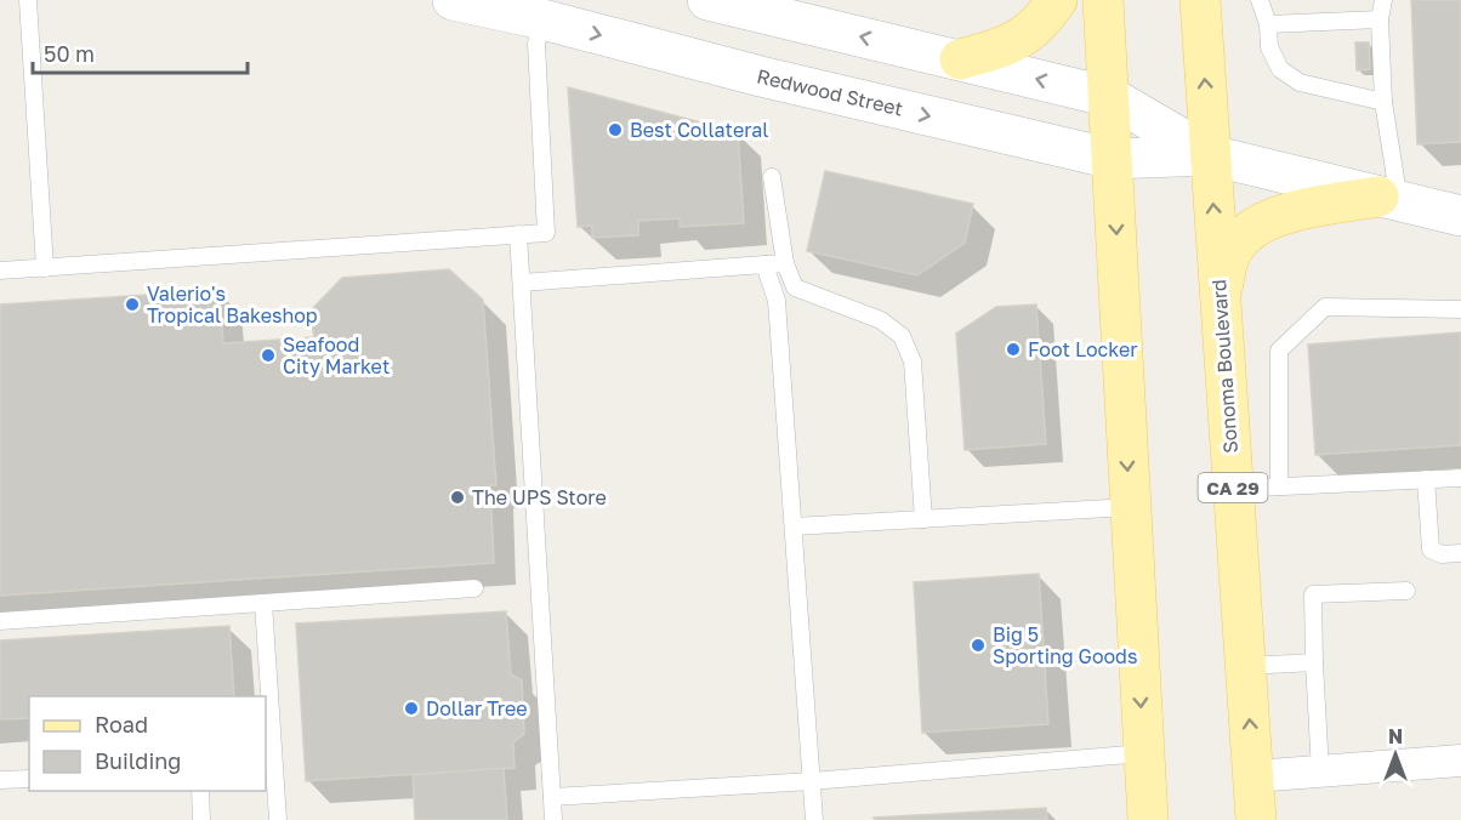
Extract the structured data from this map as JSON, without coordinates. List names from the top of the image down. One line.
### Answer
{"streets":{"main road":["Redwood Street","Sonoma Boulevard","CA 29"]},"crossings":[["Redwood Street","Sonoma Boulevard"]],"places":["Best Collateral","Valerio's Tropical Bakeshop","Foot Locker","Seafood City Market","The UPS Store","Big 5 Sporting Goods","Dollar Tree"],"legend":["Road","Building"],"scale_bar":"50 m","north":"top"}
